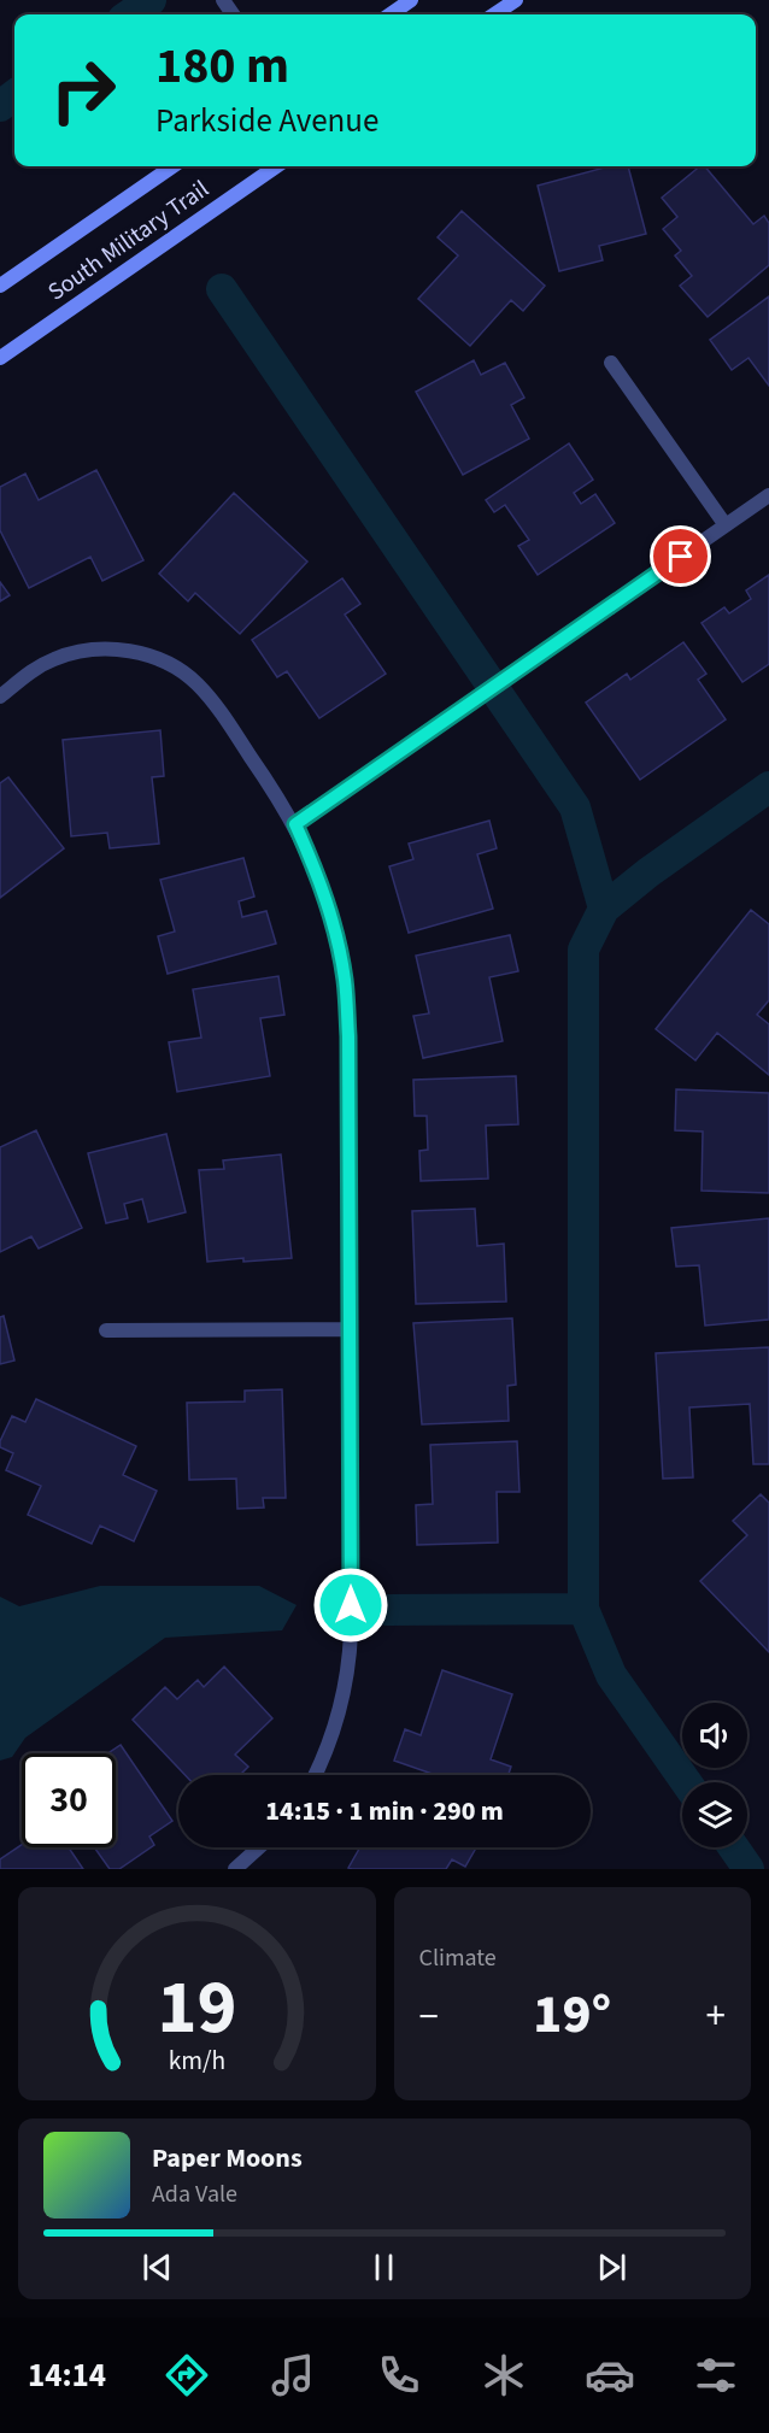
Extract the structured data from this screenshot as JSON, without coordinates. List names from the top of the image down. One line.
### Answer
{"streets":{"street":["South Military Trail"]},"page":{"turn":["180 m","Parkside Avenue"],"limit":"30","trip":"14:15 · 1 min · 290 m","tile":"Climate","heat":["−","19°","+"],"song":["Paper Moons","Ada Vale"],"tabs":"14:14","gauge":["19","km/h"]}}
